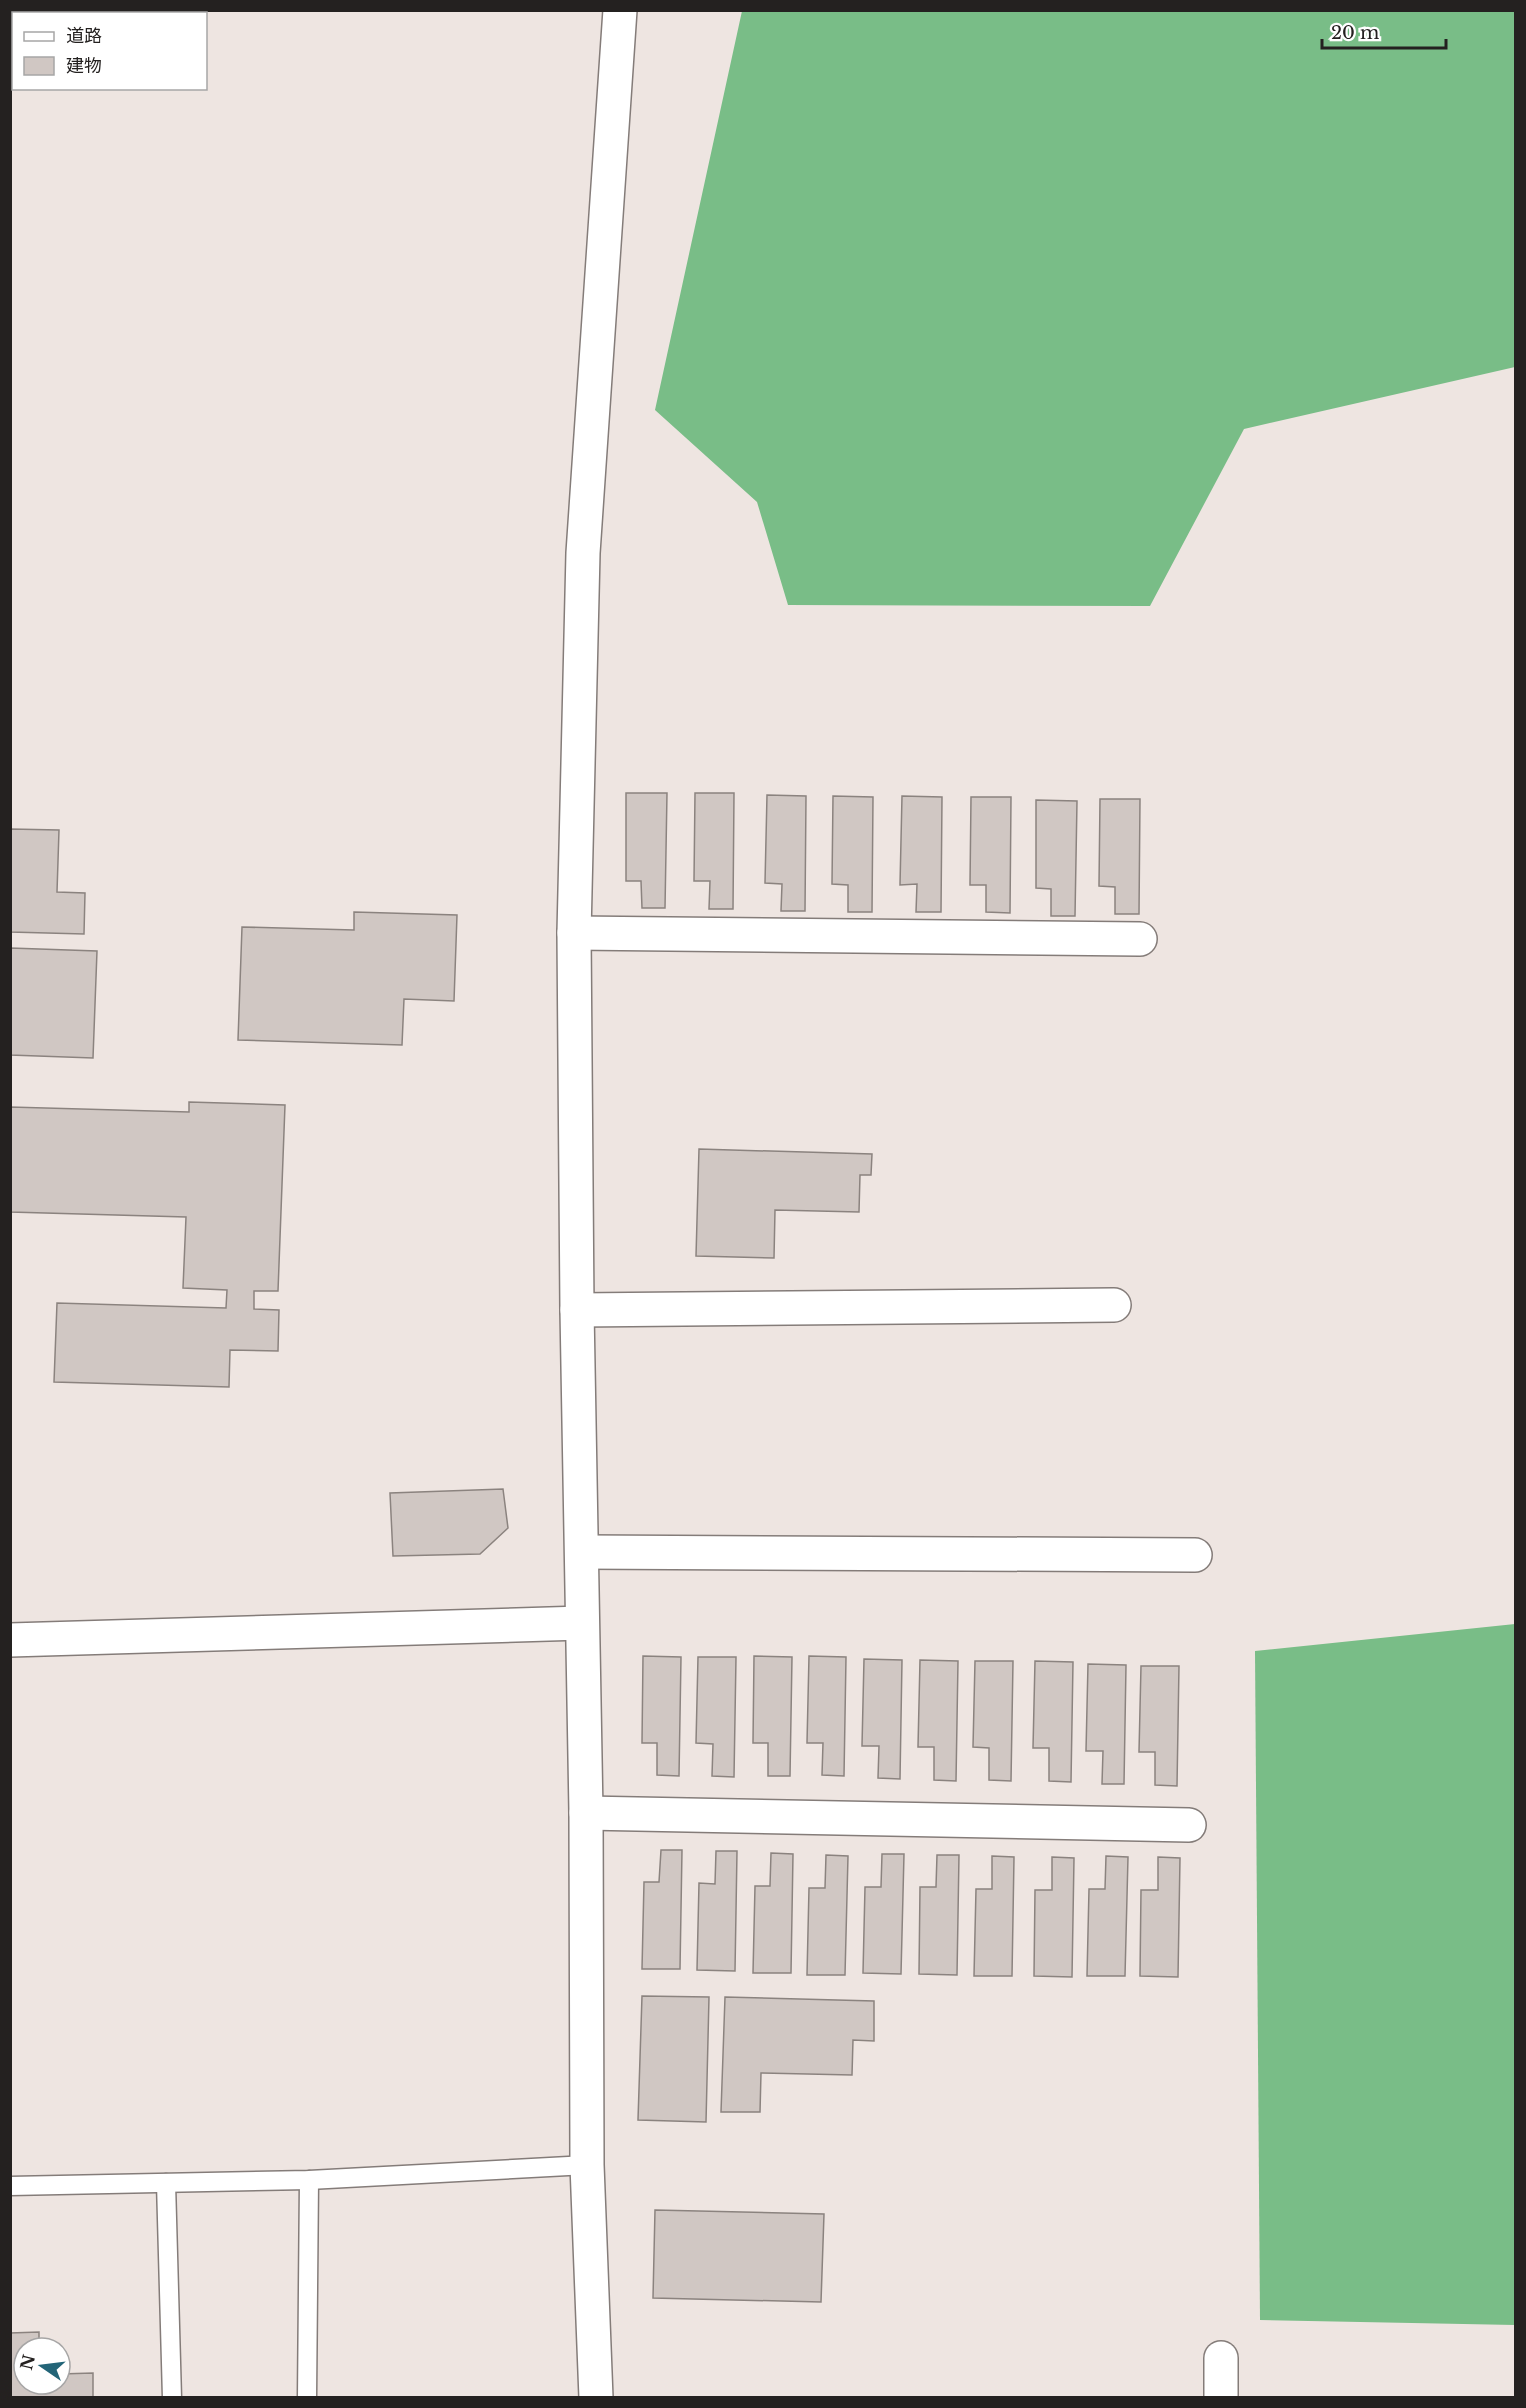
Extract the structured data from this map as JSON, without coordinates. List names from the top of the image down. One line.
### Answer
{"legend":["道路","建物"],"scale_bar":"20 m","north":"left"}
